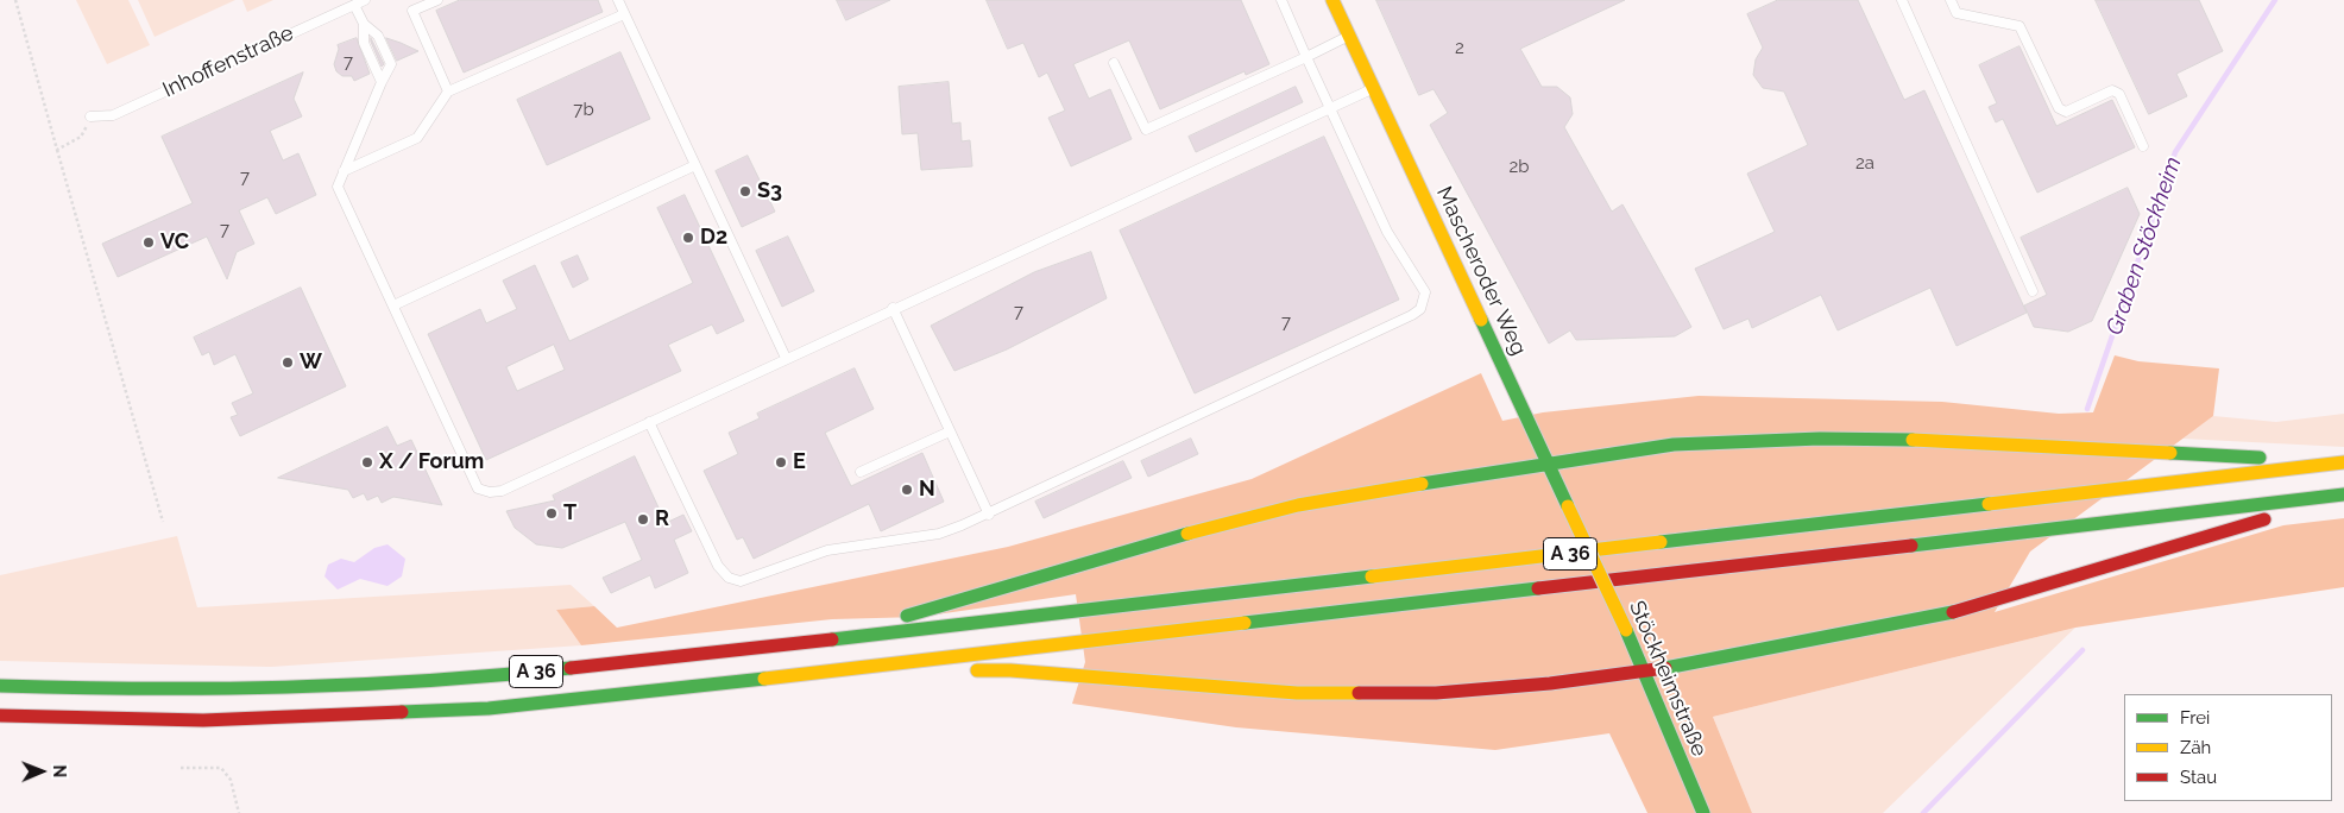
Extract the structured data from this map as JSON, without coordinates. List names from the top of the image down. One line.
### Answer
{"streets":{"main road":["Mascheroder Weg","A 36","Stöckheimstraße"],"lane":["Inhoffenstraße"]},"crossings":[["Mascheroder Weg","Stöckheimstraße"]],"water":["Graben Stöckheim"],"places":["S3","D2","VC","W","X / Forum","E","N","T","R"],"house_numbers":["2","7","7b","2a","2b","7","7","7","7"],"legend":["Frei","Zäh","Stau"],"north":"right"}
